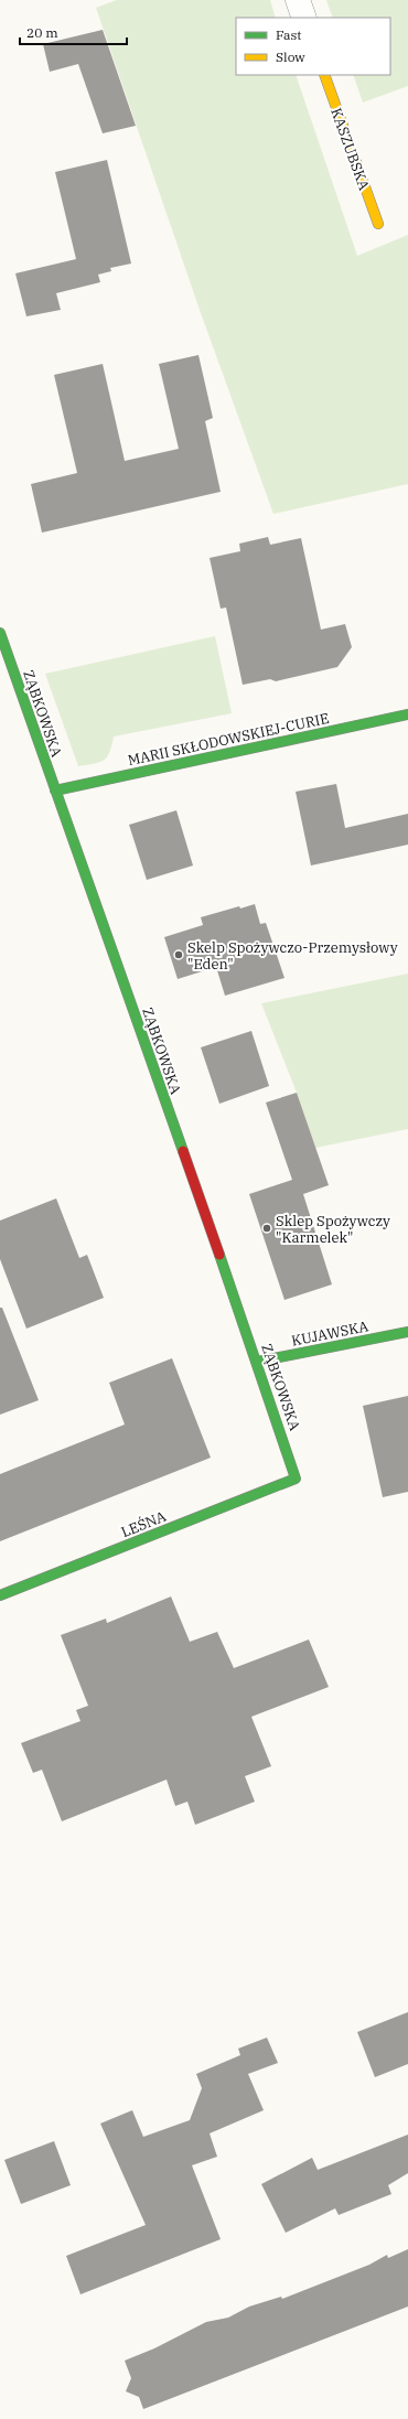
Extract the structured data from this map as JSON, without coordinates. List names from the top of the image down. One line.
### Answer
{"streets":{"street":["KASZUBSKA","ZĄBKOWSKA","MARII SKŁODOWSKIEJ-CURIE","KUJAWSKA","LEŚNA"]},"crossings":[["ZĄBKOWSKA","MARII SKŁODOWSKIEJ-CURIE"],["ZĄBKOWSKA","KUJAWSKA"],["ZĄBKOWSKA","LEŚNA"]],"places":["Skelp Spożywczo-Przemysłowy \"Eden\"","Sklep Spożywczy \"Karmelek\""],"legend":["Fast","Slow"],"scale_bar":"20 m"}
